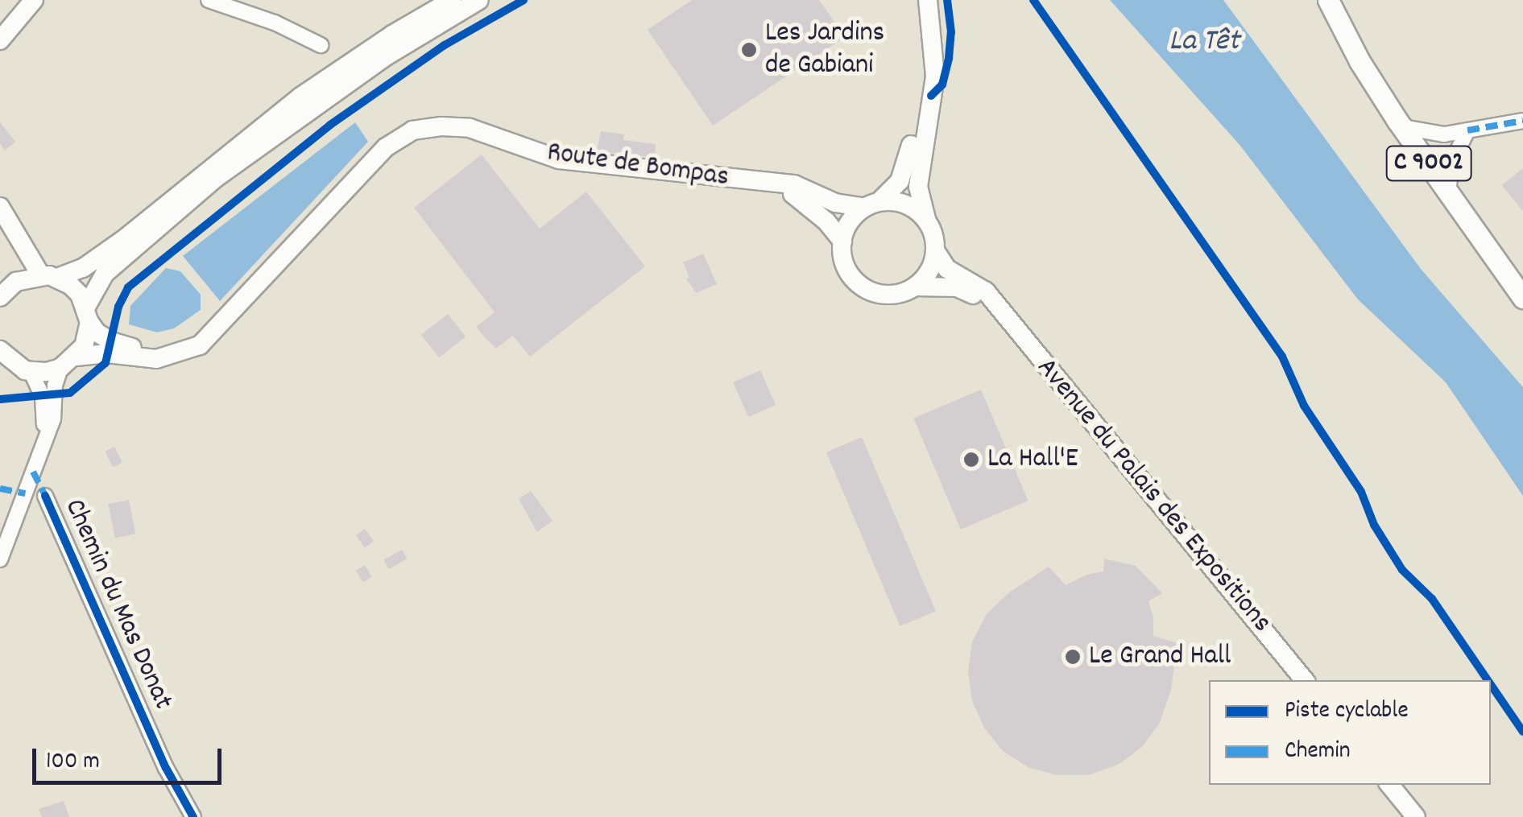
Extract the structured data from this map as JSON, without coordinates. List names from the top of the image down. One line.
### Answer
{"streets":{"main road":["C 9002","Route de Bompas","Avenue du Palais des Expositions"],"street":["Chemin du Mas Donat"]},"crossings":[["Route de Bompas","Avenue du Palais des Expositions"]],"water":["La Têt"],"places":["Les Jardins de Gabiani","La Hall'E","Le Grand Hall"],"legend":["Piste cyclable","Chemin"],"scale_bar":"100 m"}
